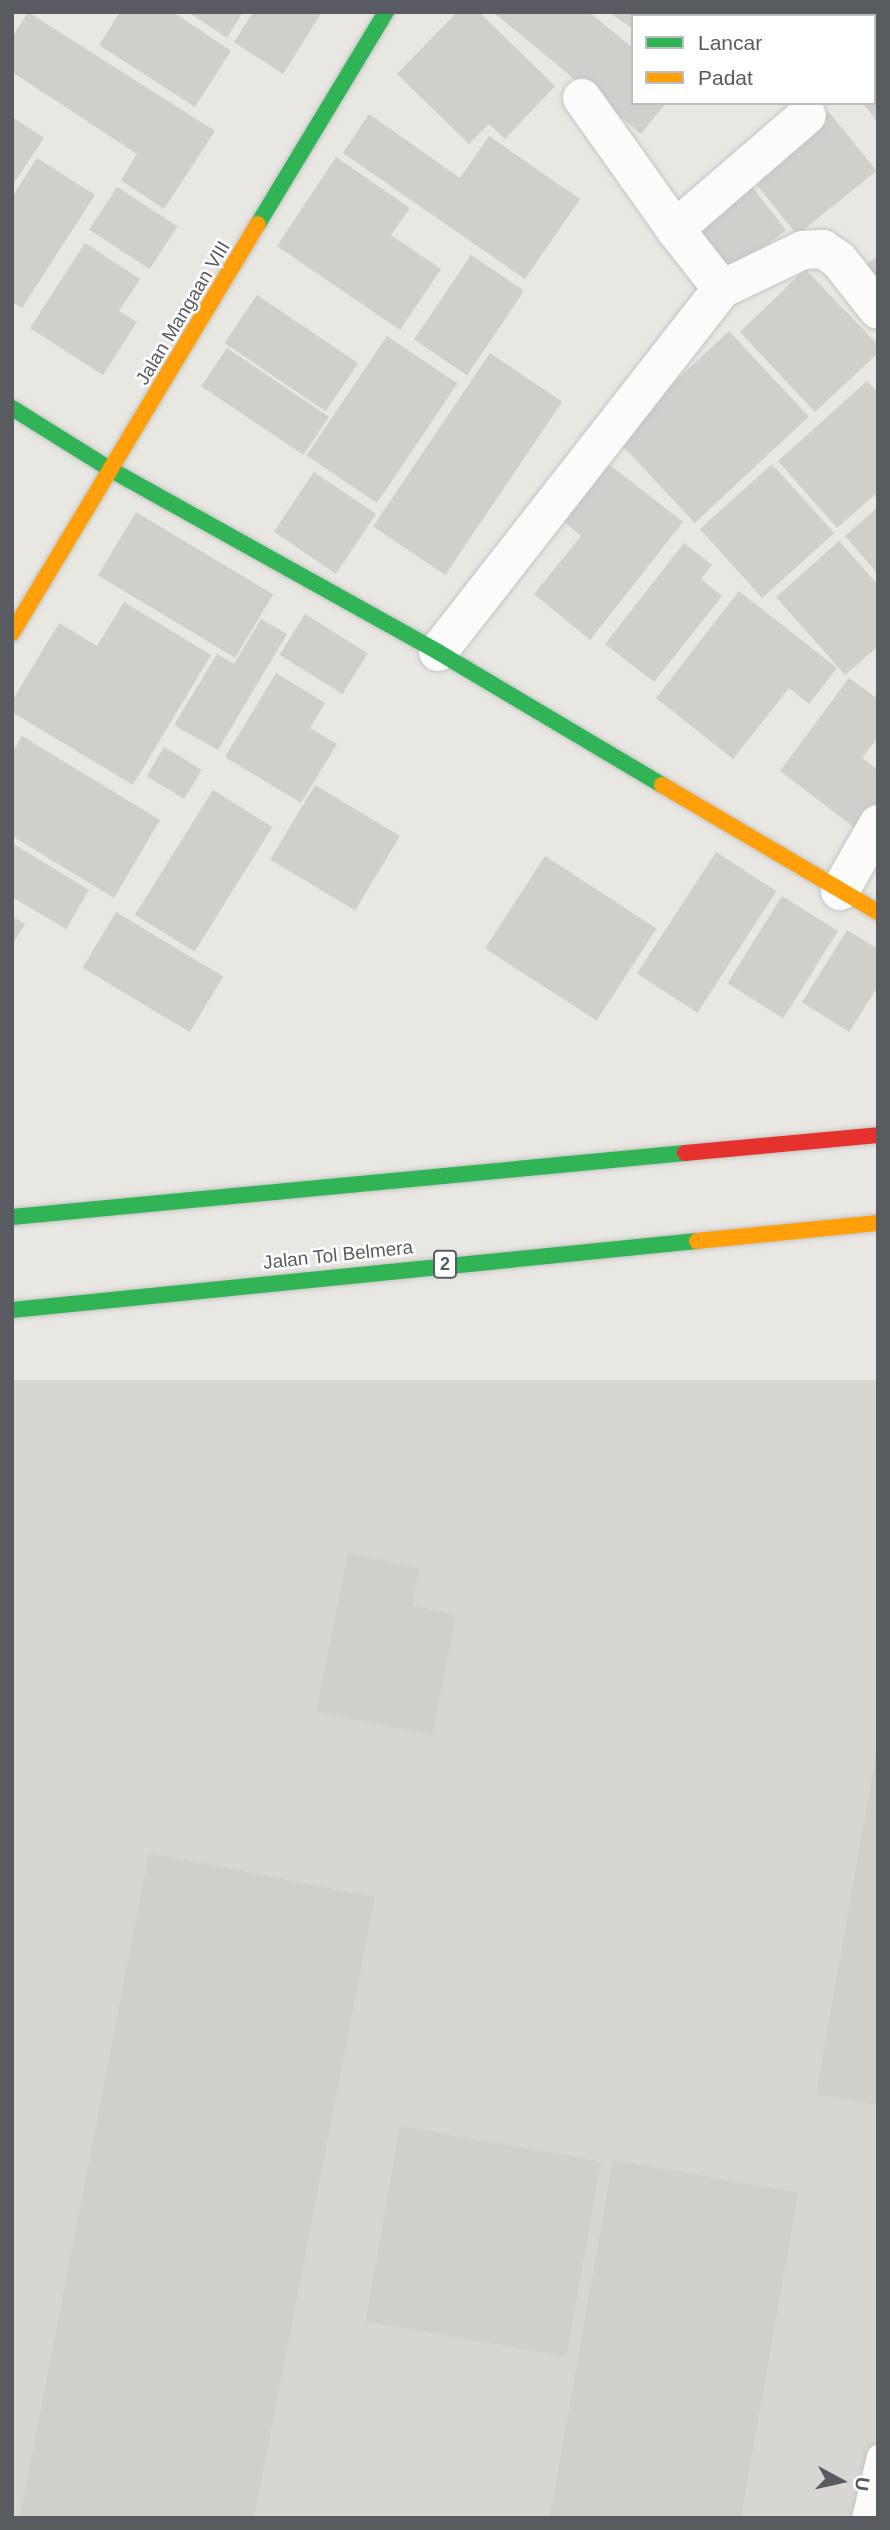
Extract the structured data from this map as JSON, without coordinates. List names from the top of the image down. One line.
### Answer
{"streets":{"main road":["Jalan Mangaan VIII","Jalan Tol Belmera","2"]},"legend":["Lancar","Padat"],"north":"right"}
